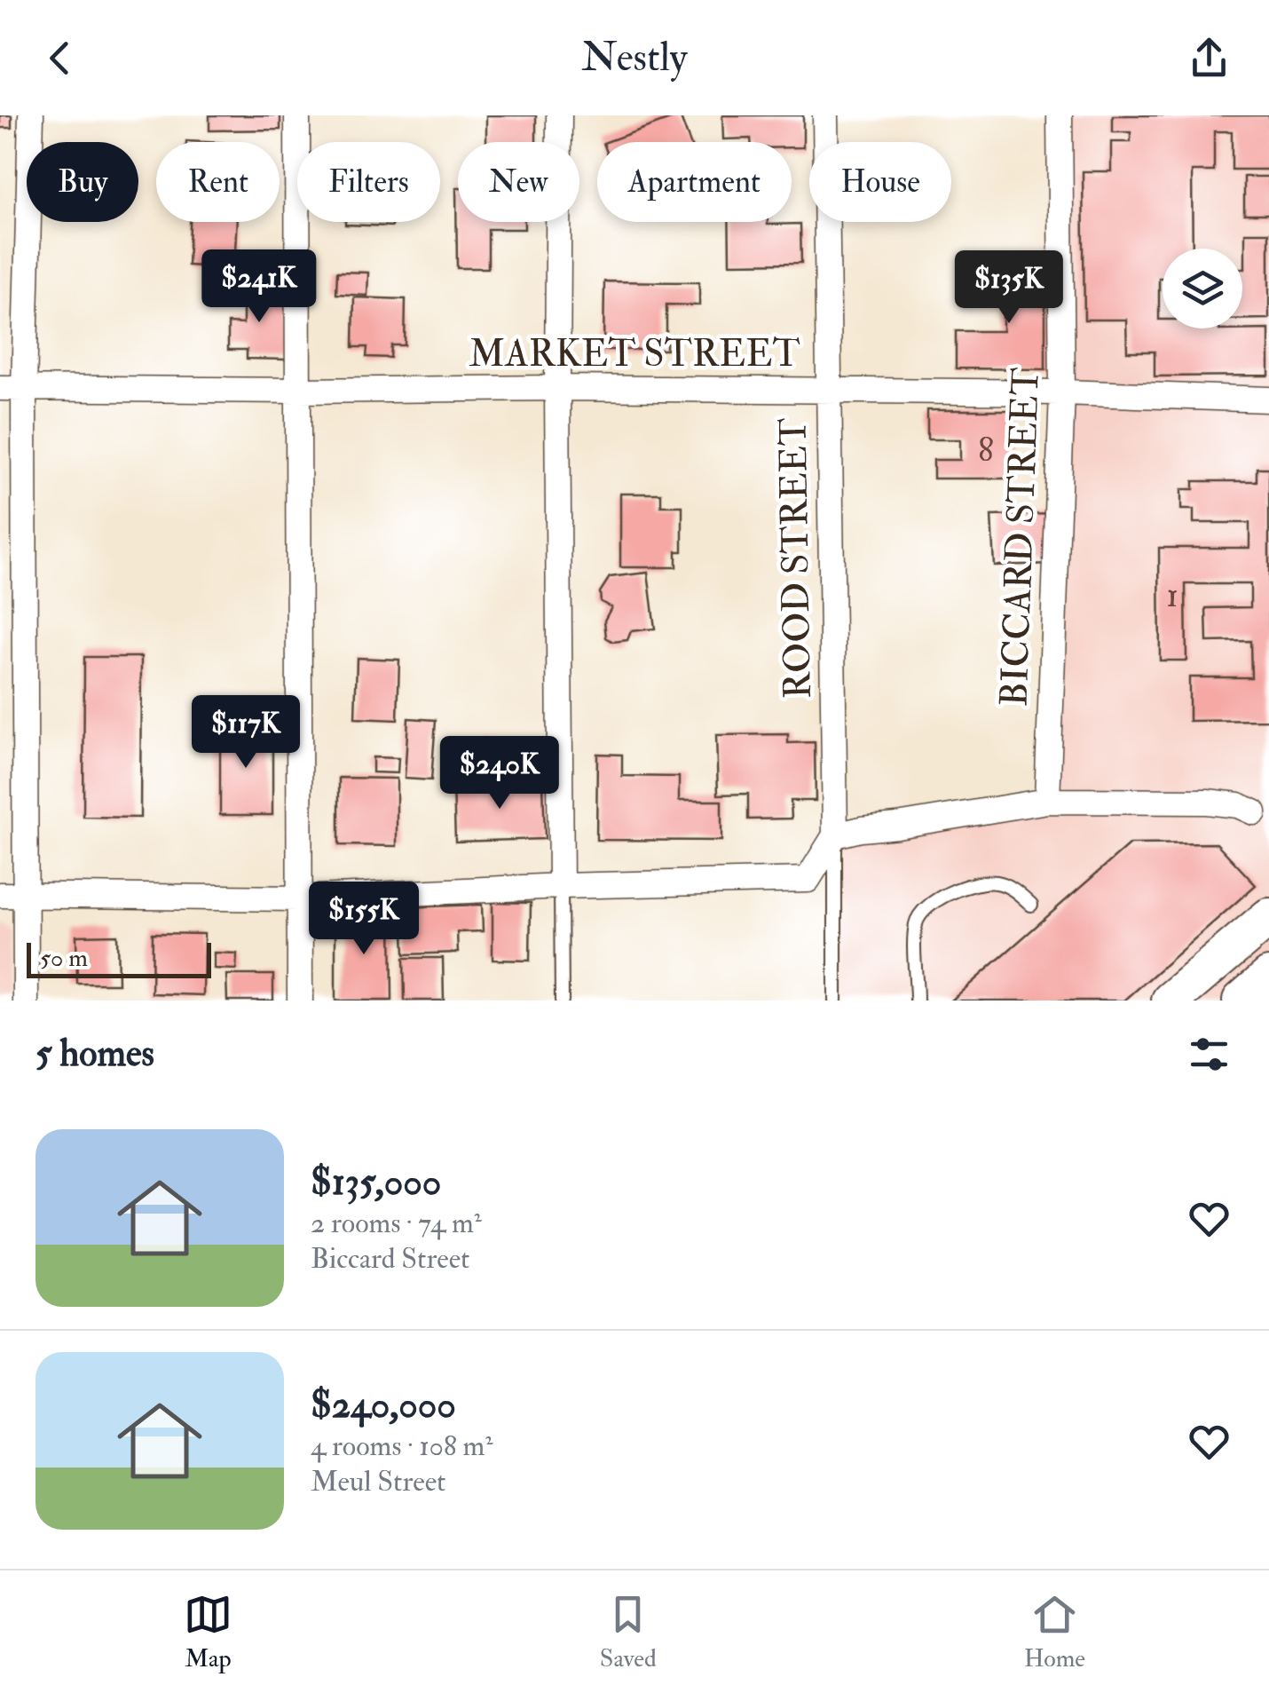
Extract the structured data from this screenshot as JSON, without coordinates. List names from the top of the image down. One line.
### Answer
{"streets":{"street":["MARKET STREET","BICCARD STREET","ROOD STREET"]},"crossings":[["MARKET STREET","BICCARD STREET"],["MARKET STREET","ROOD STREET"]],"house_numbers":["8","1"],"scale_bar":"50 m","page":{"header":"Nestly","chip":["Buy","Rent","Filters","New","Apartment","House"],"price":["$241K","$135K","$117K","$240K","$155K"],"scale":"50 m","heading":"5 homes","list":[{"name":"$135,000","note":"2 rooms · 74 m² · Biccard Street"},{"name":"$240,000","note":"4 rooms · 108 m² · Meul Street"}],"tabs":["Map","Saved","Home"]}}
